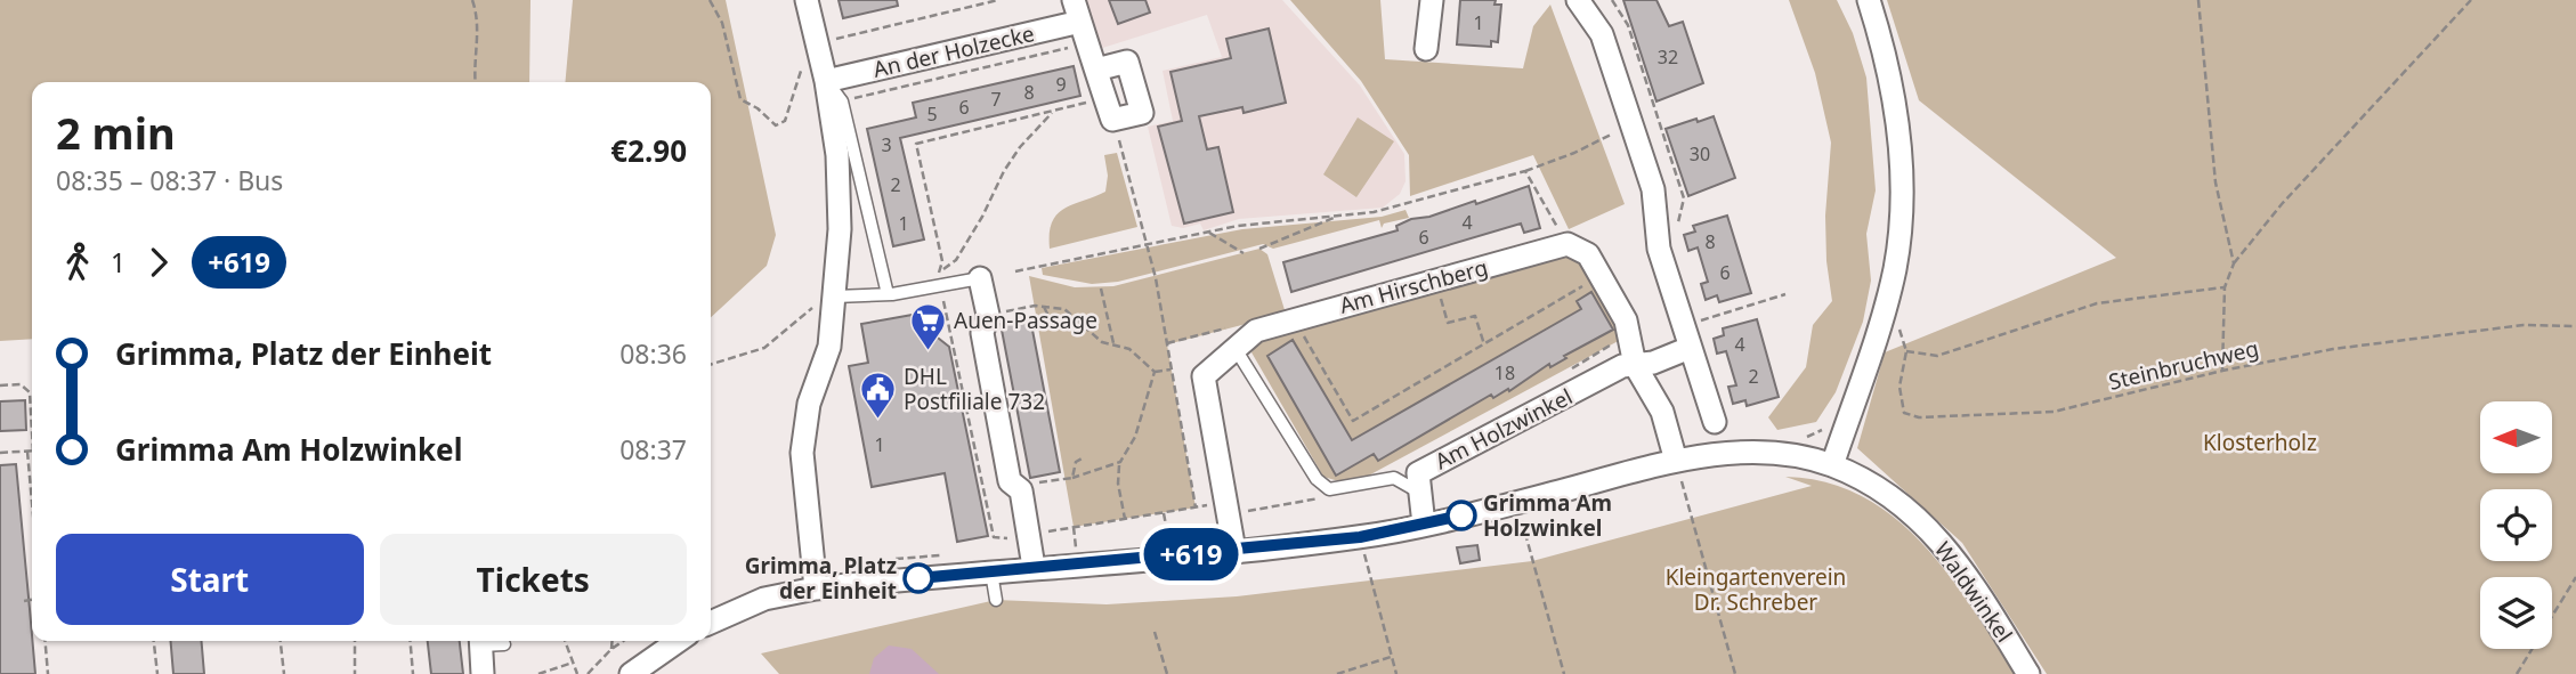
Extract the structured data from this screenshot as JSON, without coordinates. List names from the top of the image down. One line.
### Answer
{"streets":{"street":["An der Holzecke","Am Hirschberg","Am Holzwinkel","Waldwinkel"],"path":["Steinbruchweg"]},"parks":["Klosterholz","Kleingartenverein Dr. Schreber"],"places":{"supermarket":["Auen-Passage"],"public building":["DHL Postfiliale 732"],"other":["Grimma Am Holzwinkel","Grimma, Platz der Einheit"]},"lines":["bus line +619"],"house_numbers":["1","32","9","8","7","6","5","3","30","2","4","1","6","8","6","4","18","2","1"],"north":"left","page":{"on_map":"+619","heading":["2 min","08:35 – 08:37 · Bus","€2.90"],"legs":["1","+619"],"list":[{"name":"Grimma, Platz der Einheit","value":"08:36"},{"name":"Grimma Am Holzwinkel","value":"08:37"}],"buttons":["Start","Tickets"]}}
